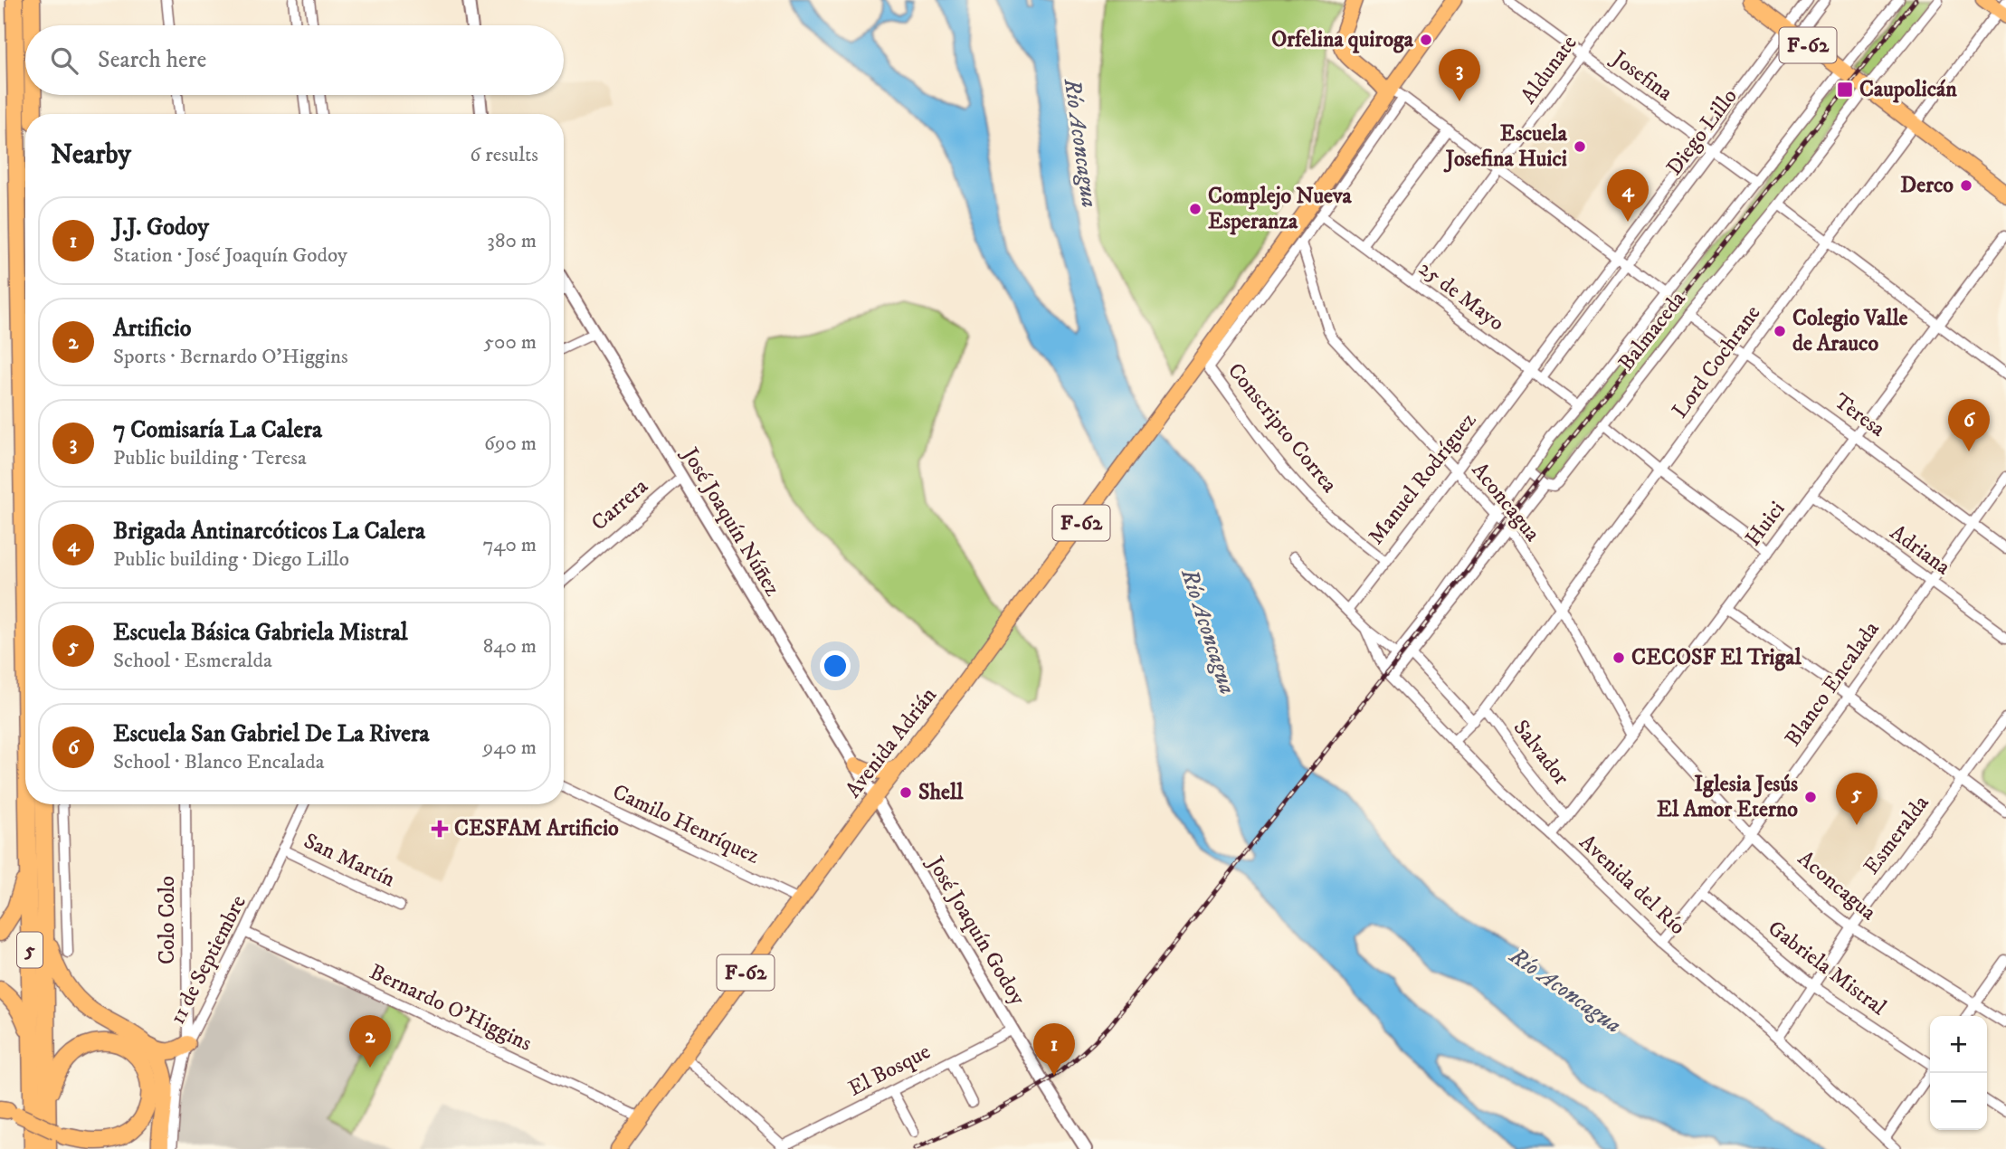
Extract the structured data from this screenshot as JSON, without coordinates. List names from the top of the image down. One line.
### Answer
{"streets":{"highway":["5"],"main road":["F-62","Avenida Adrián"],"street":["Aldunate","Josefina","Diego Lillo","25 de Mayo","Balmaceda","Lord Cochrane","Teresa","Conscripto Correa","Manuel Rodríguez","Aconcagua","Carrera","José Joaquín Núñez","Huici","Adriana","Blanco Encalada","Salvador","Camilo Henríquez","Esmeralda","San Martín","Avenida del Río","Colo Colo","José Joaquín Godoy","11 de Septiembre","Gabriela Mistral","Bernardo O'Higgins","El Bosque"]},"crossings":[["F-62","Diego Lillo"],["F-62","Balmaceda"],["F-62","Lord Cochrane"],["F-62","Conscripto Correa"],["F-62","Avenida Adrián"],["Aldunate","Josefina"],["Aldunate","25 de Mayo"],["Josefina","Diego Lillo"],["Josefina","Balmaceda"],["Diego Lillo","25 de Mayo"],["Diego Lillo","Manuel Rodríguez"],["25 de Mayo","Balmaceda"],["25 de Mayo","Manuel Rodríguez"],["Balmaceda","Teresa"],["Balmaceda","Aconcagua"],["Balmaceda","Avenida del Río"],["Lord Cochrane","Teresa"],["Lord Cochrane","Aconcagua"],["Lord Cochrane","Salvador"],["Lord Cochrane","Avenida del Río"],["Teresa","Huici"],["Teresa","Blanco Encalada"],["Conscripto Correa","Manuel Rodríguez"],["Conscripto Correa","Avenida Adrián"],["Manuel Rodríguez","Aconcagua"],["Manuel Rodríguez","Avenida del Río"],["Aconcagua","Huici"],["Aconcagua","Blanco Encalada"],["Aconcagua","Esmeralda"],["Carrera","José Joaquín Núñez"],["José Joaquín Núñez","Avenida Adrián"],["José Joaquín Núñez","José Joaquín Godoy"],["Huici","Adriana"],["Huici","Salvador"],["Huici","Avenida del Río"],["Adriana","Blanco Encalada"],["Blanco Encalada","Avenida del Río"],["Blanco Encalada","Gabriela Mistral"],["Avenida Adrián","Camilo Henríquez"],["Avenida Adrián","José Joaquín Godoy"],["Avenida Adrián","Bernardo O'Higgins"],["Avenida Adrián","El Bosque"],["Esmeralda","Avenida del Río"],["Esmeralda","Gabriela Mistral"],["San Martín","11 de Septiembre"],["Colo Colo","11 de Septiembre"],["José Joaquín Godoy","El Bosque"],["11 de Septiembre","Bernardo O'Higgins"]],"water":["Río Aconcagua"],"places":{"other":["Orfelina quiroga","Escuela Josefina Huici","Derco","Complejo Nueva Esperanza","Colegio Valle de Arauco","CECOSF El Trigal","Shell","Iglesia Jesús El Amor Eterno"],"transit":["Caupolicán"],"health":["CESFAM Artificio"]},"page":{"search":"Search here","pins":["3","4","6","5","2","1"],"heading":["Nearby","6 results"],"list":[{"mark":"1","name":"J.J. Godoy","note":"Station · José Joaquín Godoy","value":"380 m"},{"mark":"2","name":"Artificio","note":"Sports · Bernardo O'Higgins","value":"500 m"},{"mark":"3","name":"7 Comisaría La Calera","note":"Public building · Teresa","value":"690 m"},{"mark":"4","name":"Brigada Antinarcóticos La Calera","note":"Public building · Diego Lillo","value":"740 m"},{"mark":"5","name":"Escuela Básica Gabriela Mistral","note":"School · Esmeralda","value":"840 m"},{"mark":"6","name":"Escuela San Gabriel De La Rivera","note":"School · Blanco Encalada","value":"940 m"}],"map_buttons":["+","−"]}}
